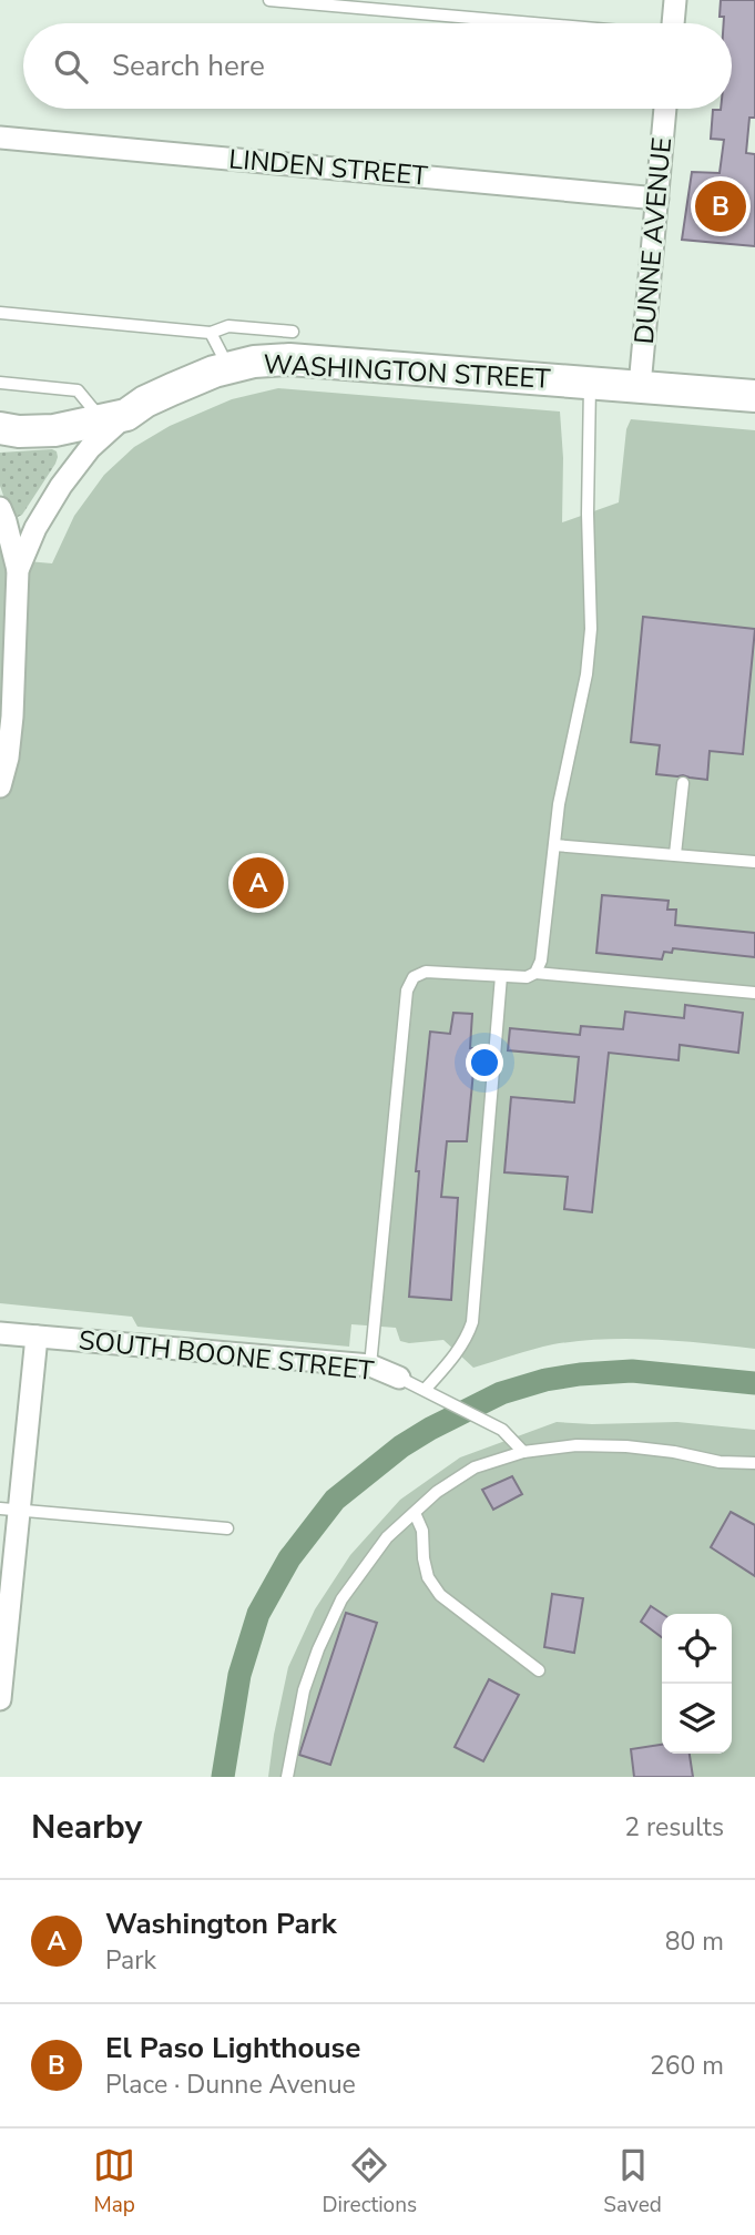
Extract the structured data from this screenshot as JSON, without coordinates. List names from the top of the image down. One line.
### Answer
{"streets":{"street":["LINDEN STREET","DUNNE AVENUE","WASHINGTON STREET","SOUTH BOONE STREET"]},"crossings":[["LINDEN STREET","DUNNE AVENUE"],["DUNNE AVENUE","WASHINGTON STREET"]],"page":{"search":"Search here","pins":["B","A"],"heading":["Nearby","2 results"],"list":[{"mark":"A","name":"Washington Park","note":"Park","value":"80 m"},{"mark":"B","name":"El Paso Lighthouse","note":"Place · Dunne Avenue","value":"260 m"}],"nav":["Map","Directions","Saved"]}}
